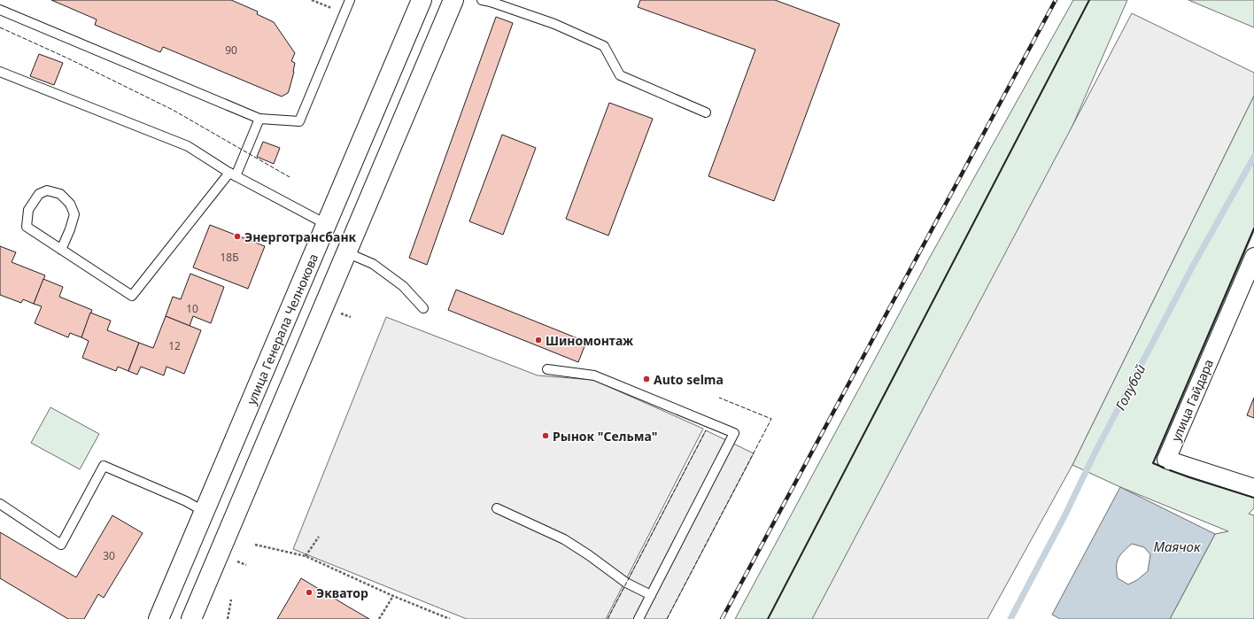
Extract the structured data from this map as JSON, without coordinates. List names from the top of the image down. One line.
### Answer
{"streets":{"main road":["улица Генерала Челнокова"],"street":["улица Гайдара"]},"water":["Голубой","Маячок"],"places":["Энерготрансбанк","Шиномонтаж","Auto selma","Рынок \"Сельма\"","Экватор"],"house_numbers":["90","18Б","10","12","30"]}
